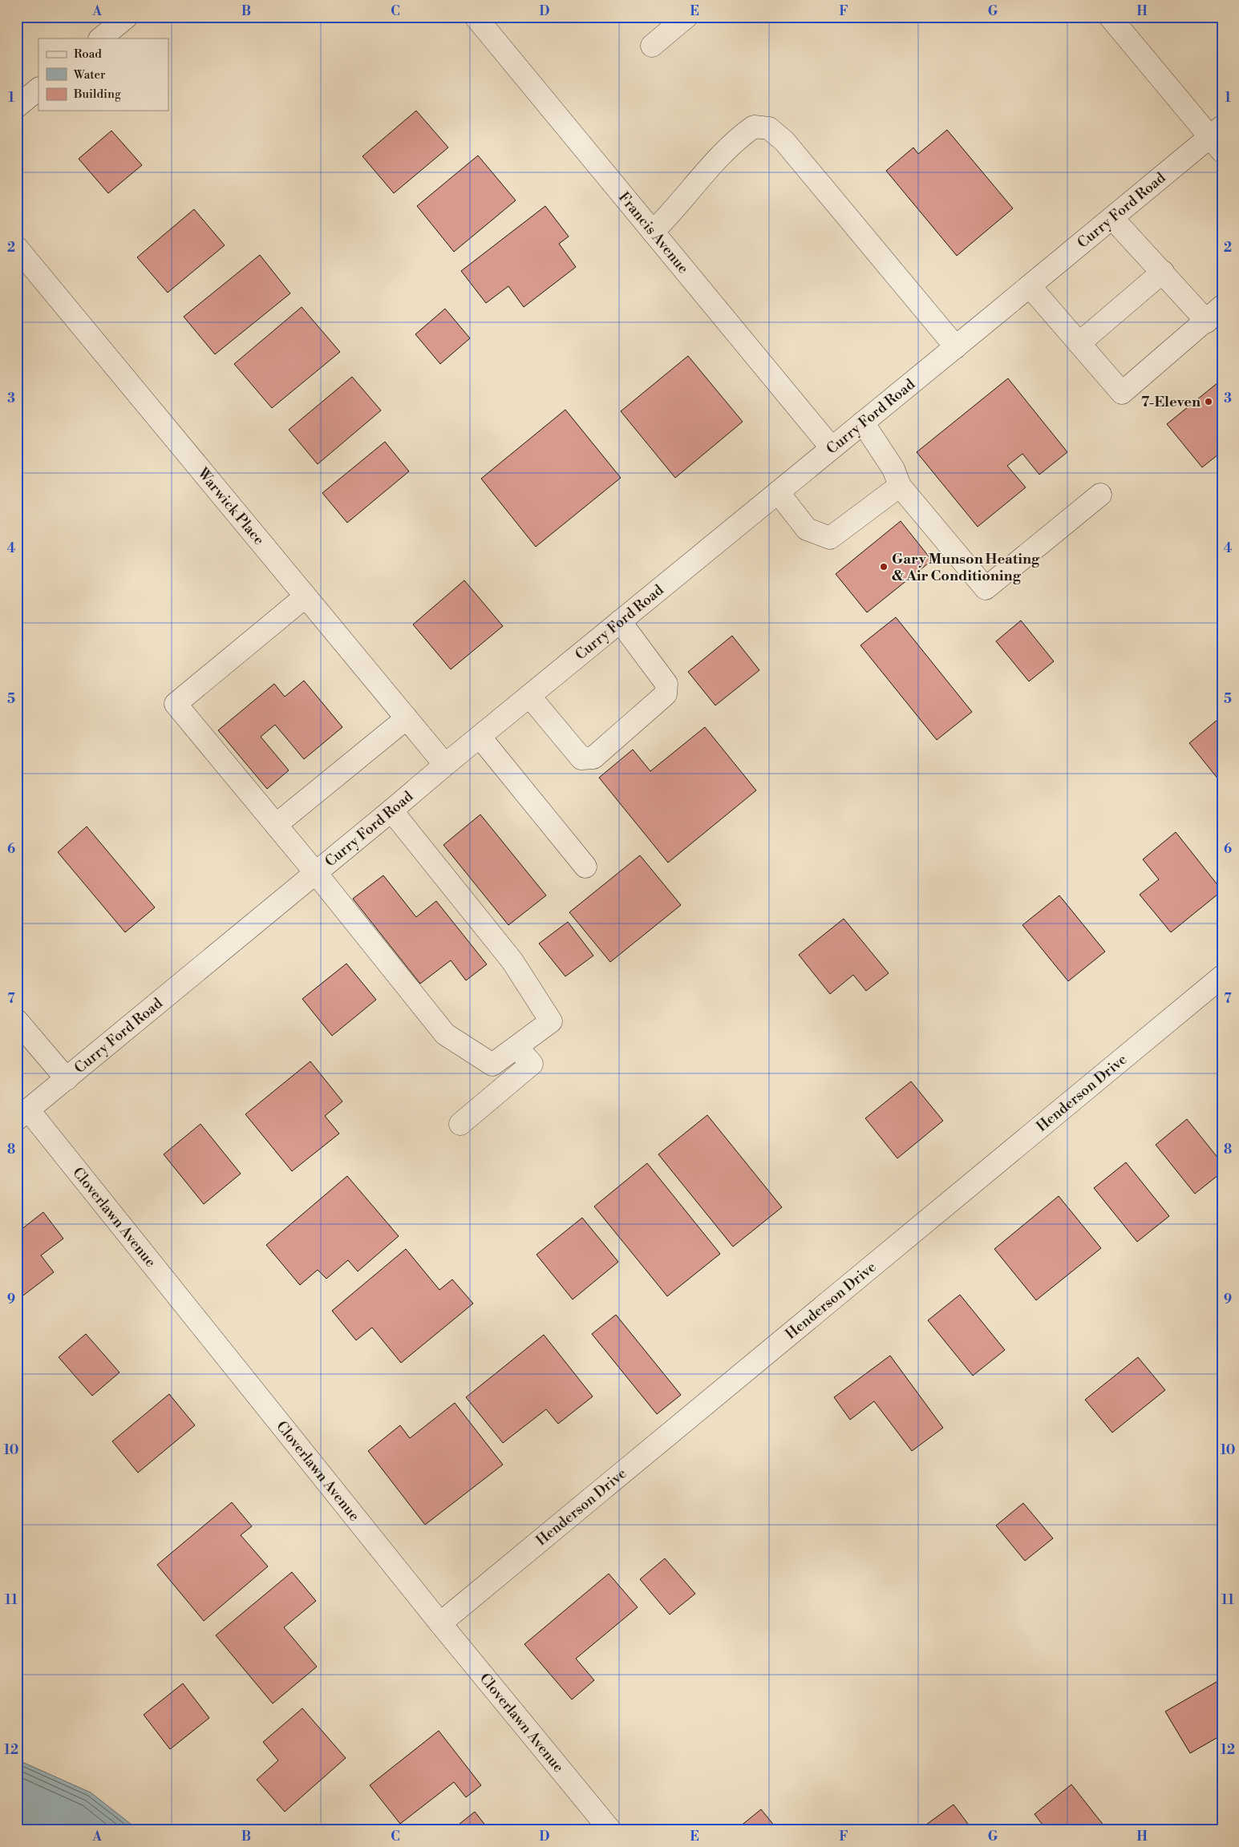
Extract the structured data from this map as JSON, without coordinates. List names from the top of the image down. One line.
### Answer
{"streets":{"street":["Curry Ford Road","Francis Avenue","Warwick Place","Henderson Drive","Cloverlawn Avenue"]},"crossings":[["Curry Ford Road","Francis Avenue"],["Curry Ford Road","Warwick Place"],["Curry Ford Road","Cloverlawn Avenue"],["Henderson Drive","Cloverlawn Avenue"]],"places":["7-Eleven","Gary Munson Heating & Air Conditioning"],"legend":["Road","Water","Building"],"grid":{"columns":["A","B","C","D","E","F","G","H"],"rows":["1","2","3","4","5","6","7","8","9","10","11","12"]}}
